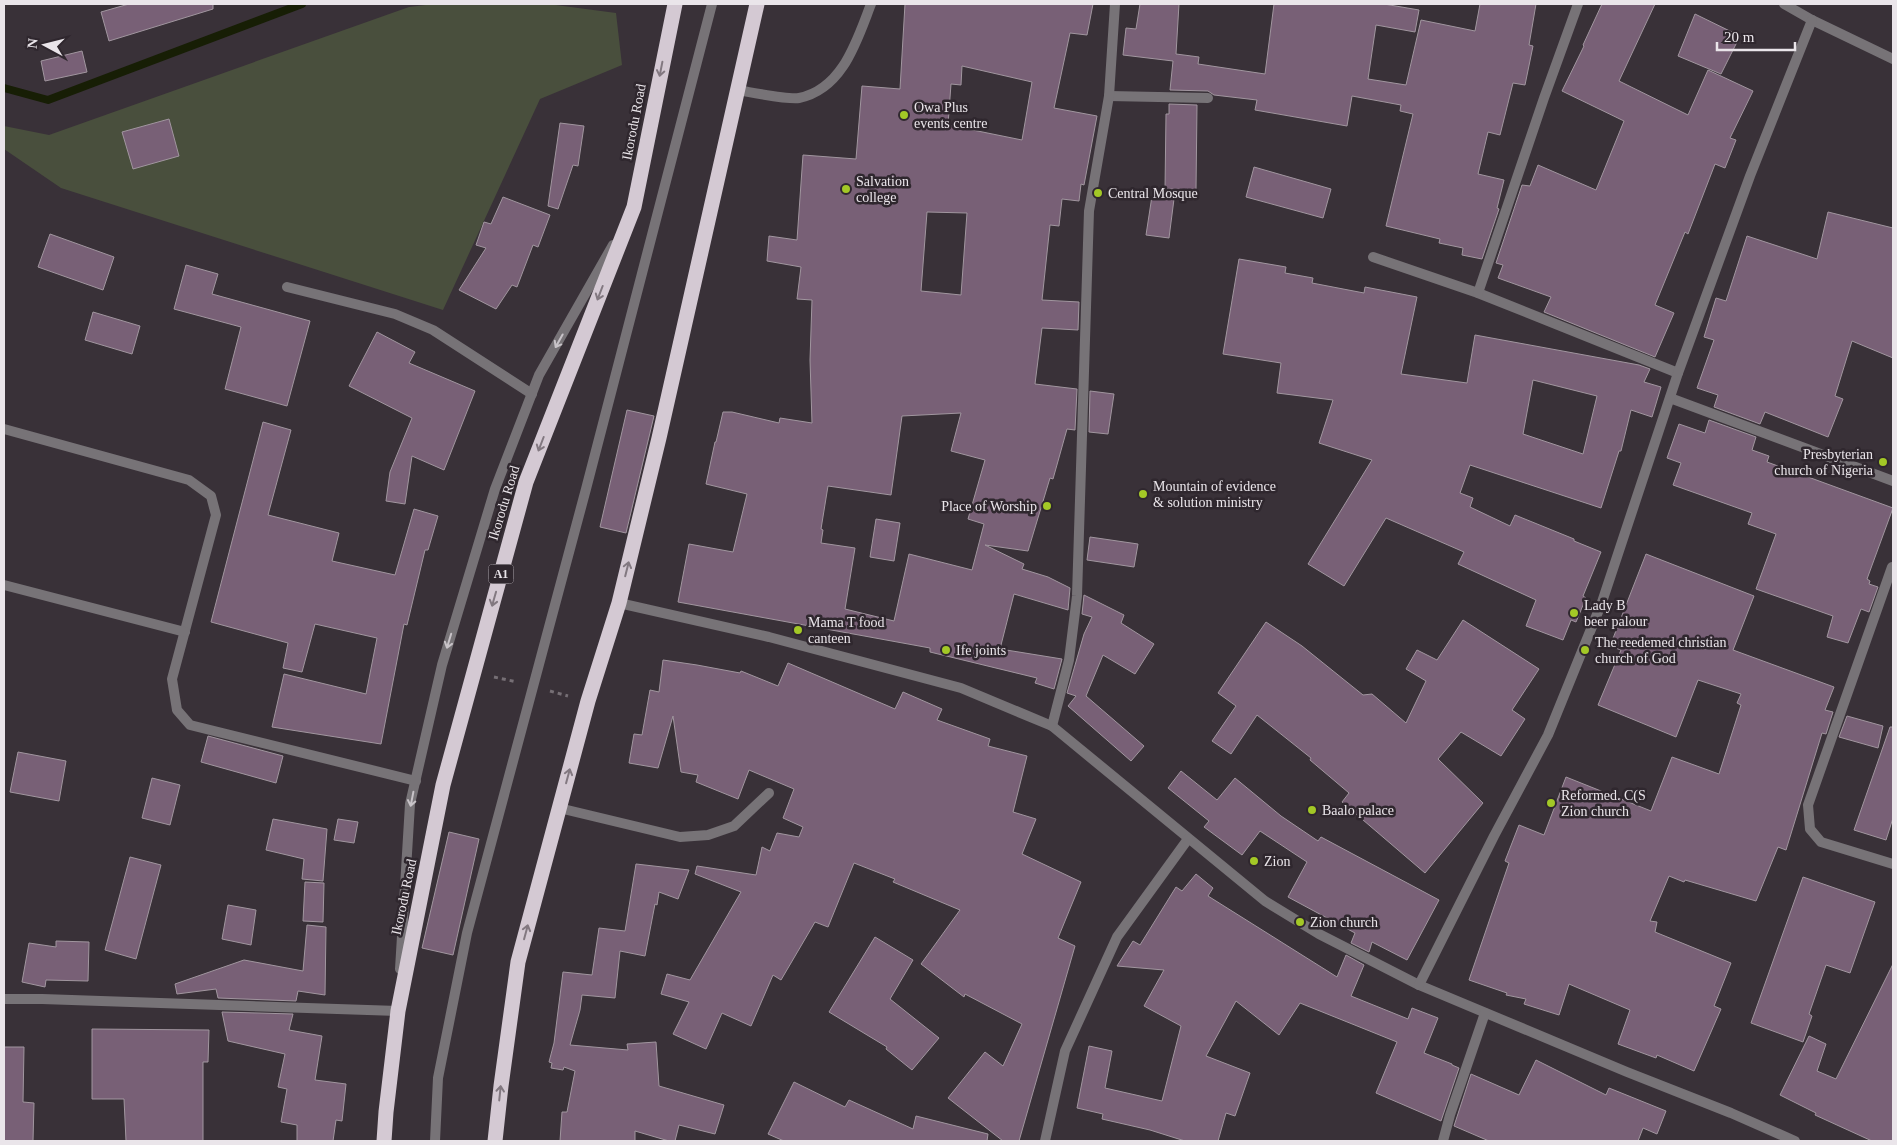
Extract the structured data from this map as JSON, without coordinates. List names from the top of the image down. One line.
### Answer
{"streets":{"highway":["Ikorodu Road","A1"]},"places":["Owa Plus events centre","Salvation college","Central Mosque","Presbyterian church of Nigeria","Mountain of evidence & solution ministry","Place of Worship","Lady B beer palour","Mama T food canteen","Ife joints","The reedemed christian church of God","Reformed. C(S Zion church","Baalo palace","Zion","Zion church"],"scale_bar":"20 m","north":"left"}
